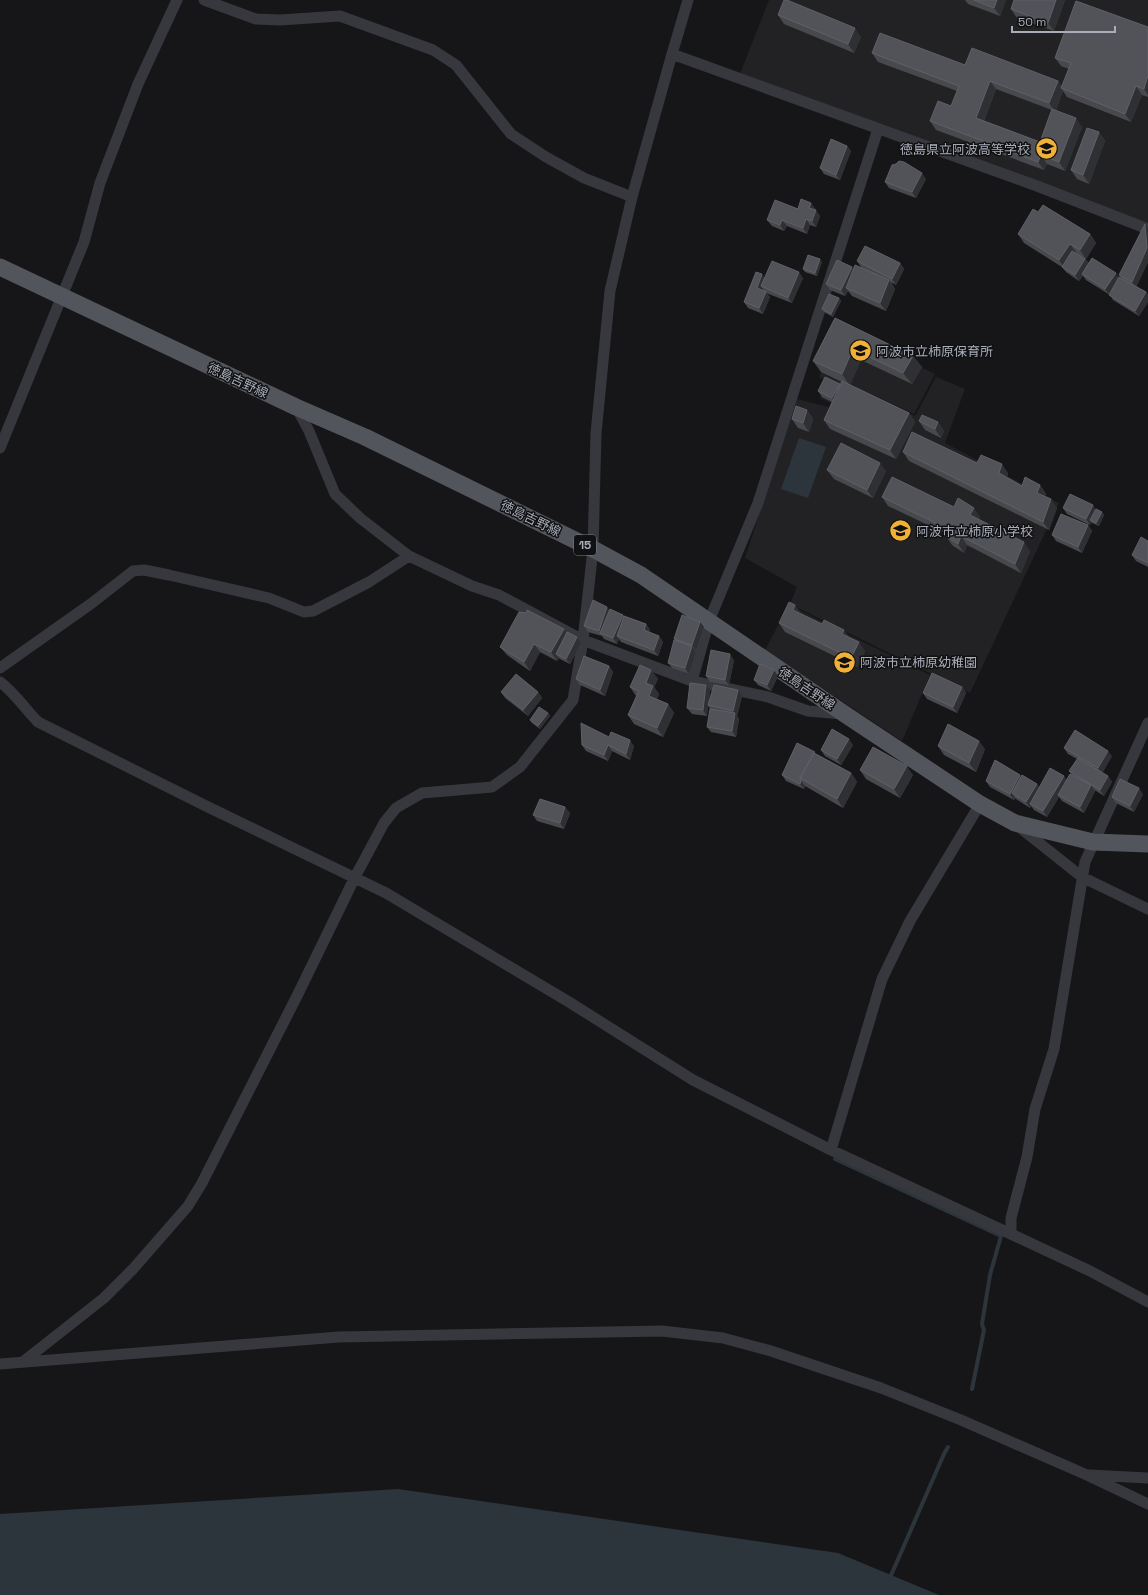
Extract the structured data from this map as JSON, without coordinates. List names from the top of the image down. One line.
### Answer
{"streets":{"main road":["徳島吉野線","15"]},"places":{"school or university":["徳島県立阿波高等学校","阿波市立柿原保育所","阿波市立柿原小学校","阿波市立柿原幼稚園"]},"scale_bar":"50 m"}
